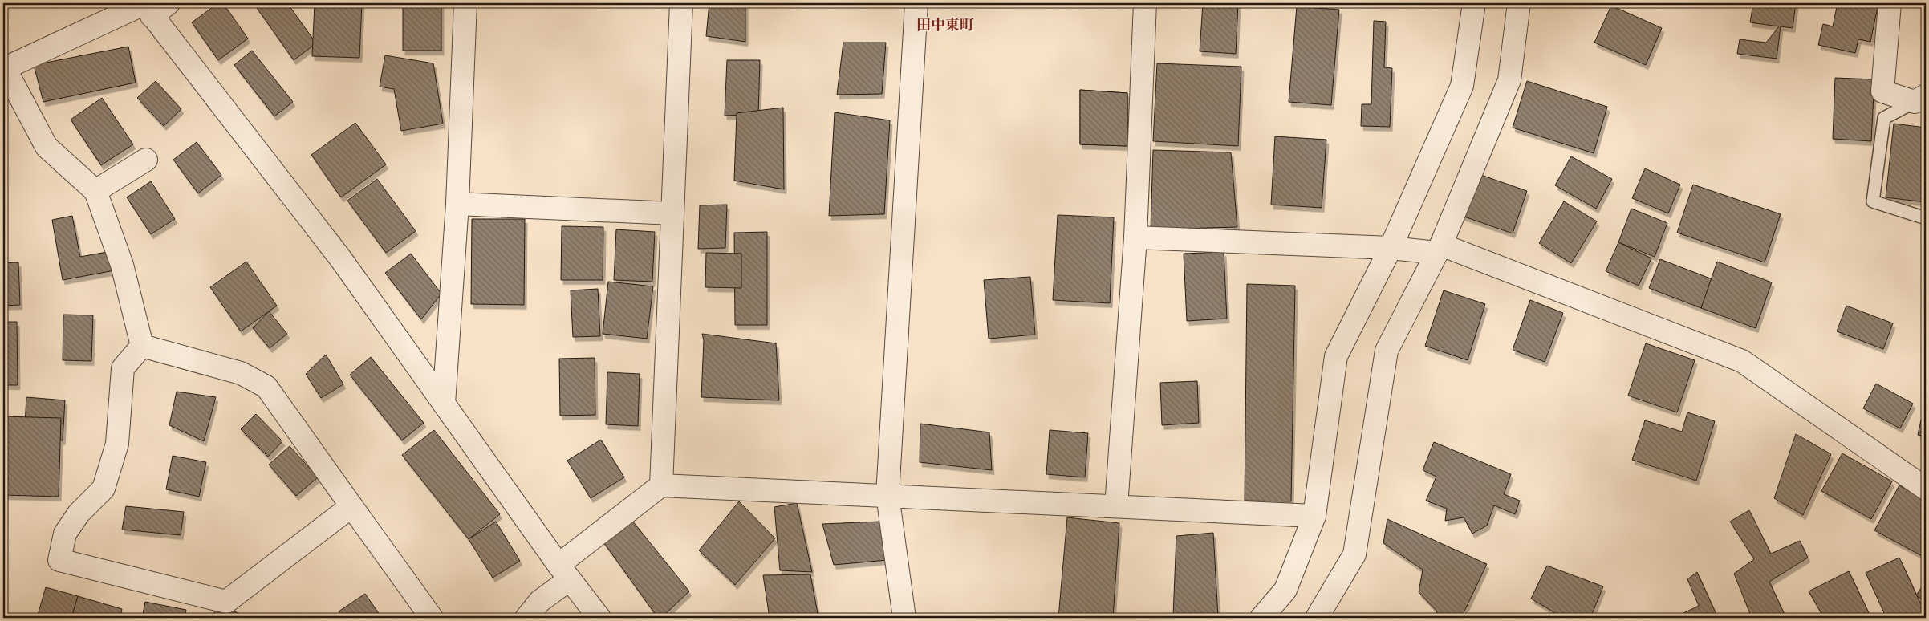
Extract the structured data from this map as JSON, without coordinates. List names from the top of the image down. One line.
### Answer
{"districts":["田中東町"]}
